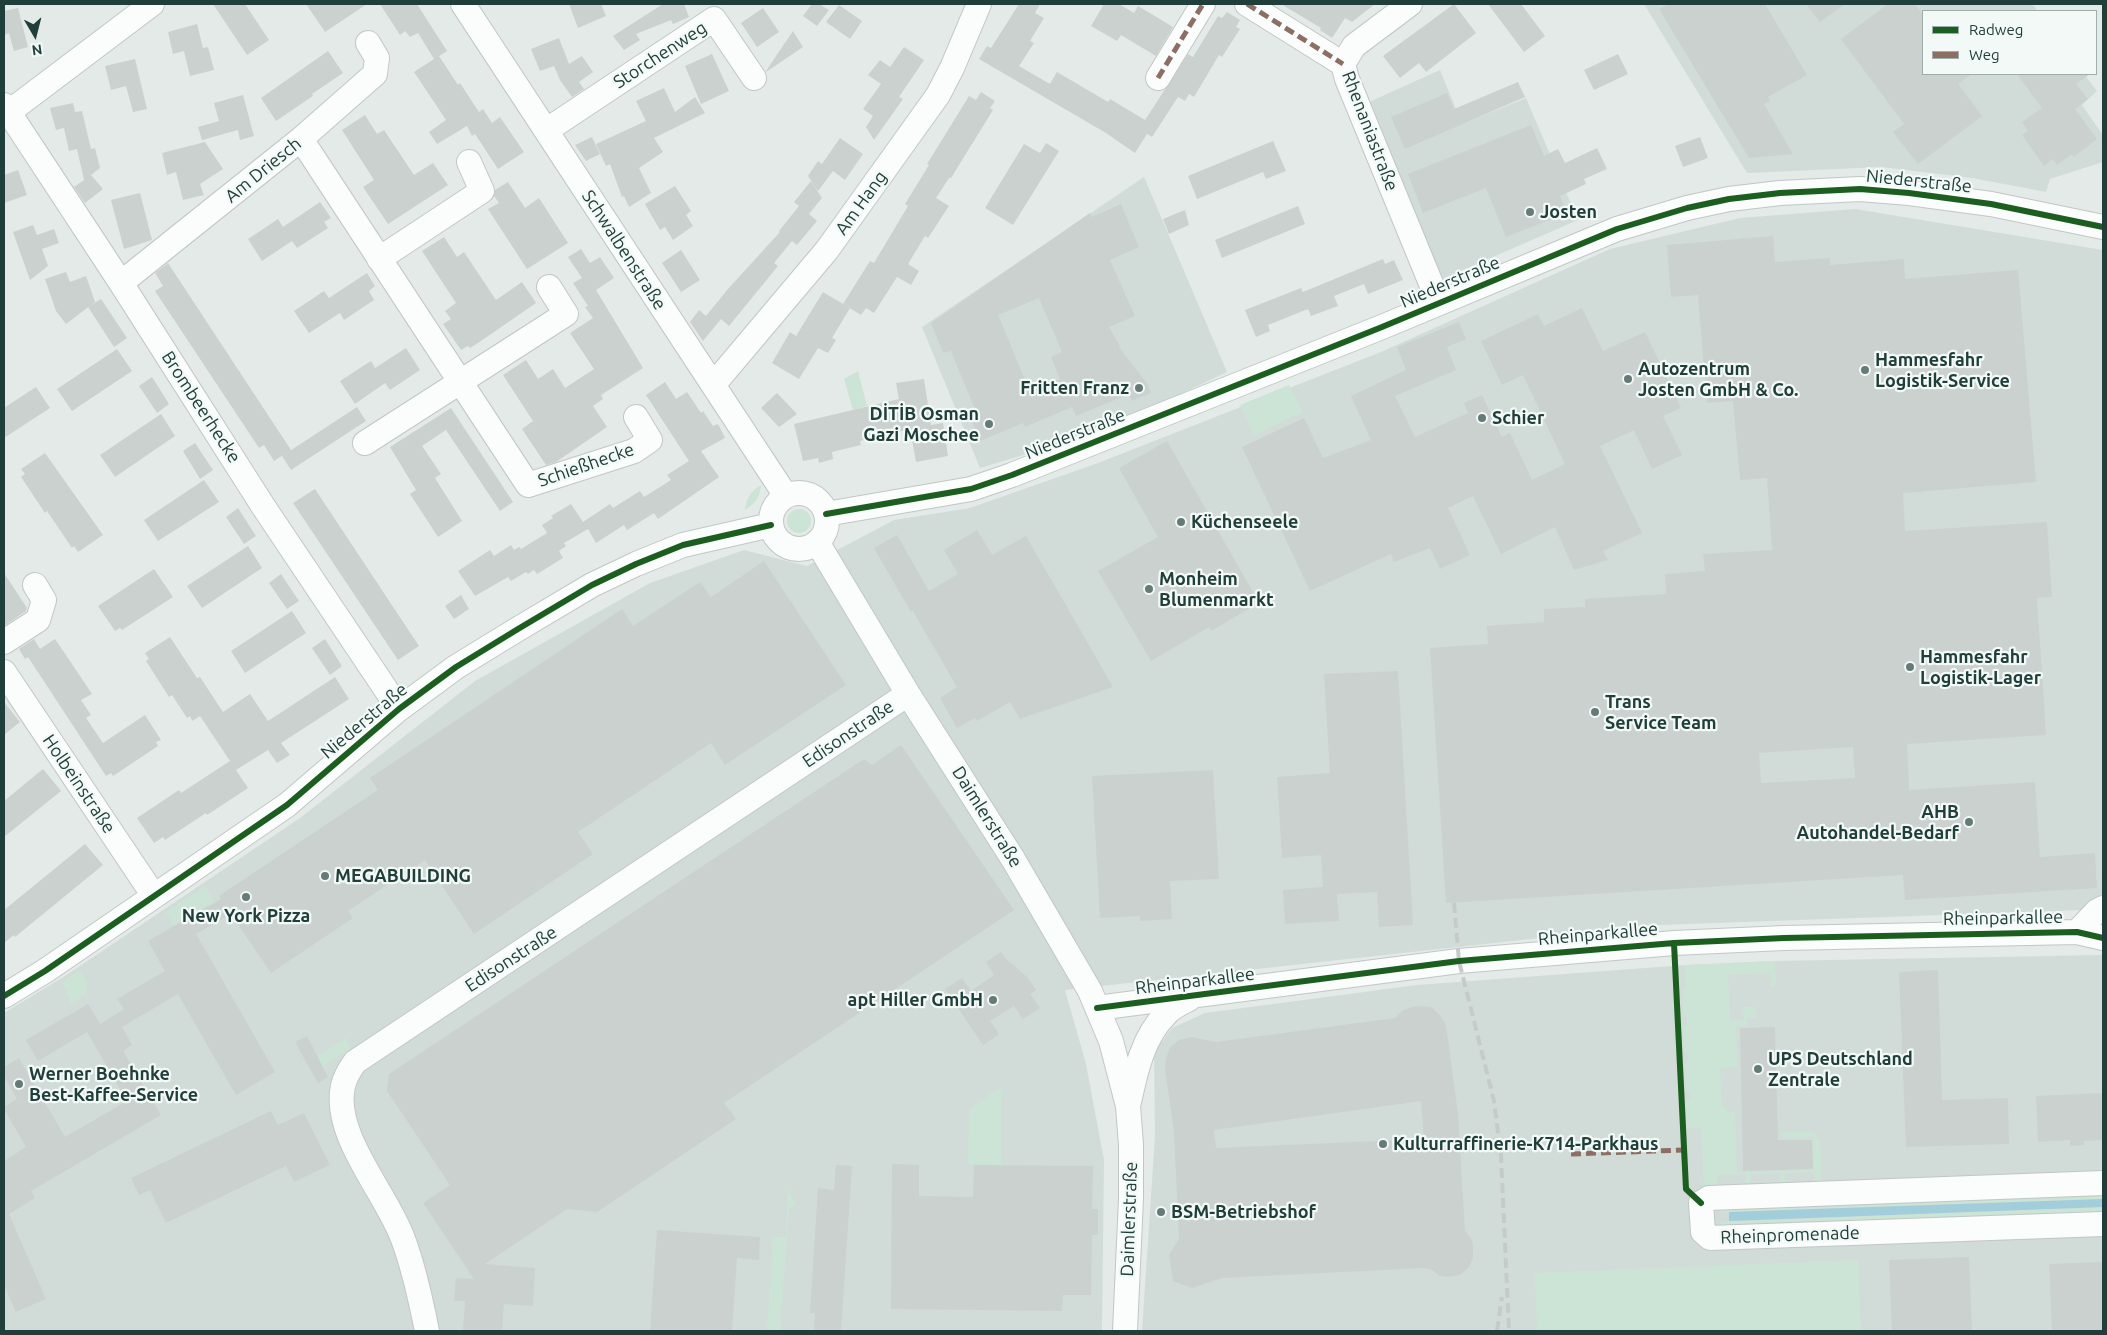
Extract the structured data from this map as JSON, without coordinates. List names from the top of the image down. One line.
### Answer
{"streets":{"street":["Storchenweg","Rhenaniastraße","Am Driesch","Niederstraße","Am Hang","Schwalbenstraße","Brombeerhecke","Schießhecke","Edisonstraße","Holbeinstraße","Daimlerstraße","Rheinparkallee","Rheinpromenade"]},"crossings":[["Storchenweg","Schwalbenstraße"],["Rhenaniastraße","Niederstraße"],["Am Driesch","Brombeerhecke"],["Am Driesch","Schießhecke"],["Niederstraße","Schwalbenstraße"],["Niederstraße","Brombeerhecke"],["Niederstraße","Holbeinstraße"],["Niederstraße","Daimlerstraße"],["Am Hang","Schwalbenstraße"],["Schwalbenstraße","Daimlerstraße"],["Edisonstraße","Daimlerstraße"],["Daimlerstraße","Rheinparkallee"]],"places":["Josten","Hammesfahr Logistik-Service","Autozentrum Josten GmbH & Co.","Fritten Franz","Schier","DİTİB Osman Gazi Moschee","Küchenseele","Monheim Blumenmarkt","Hammesfahr Logistik-Lager","Trans Service Team","AHB Autohandel-Bedarf","MEGABUILDING","New York Pizza","apt Hiller GmbH","UPS Deutschland Zentrale","Werner Boehnke Best-Kaffee-Service","Kulturraffinerie-K714-Parkhaus","BSM-Betriebshof"],"legend":["Radweg","Weg"],"north":"bottom"}
